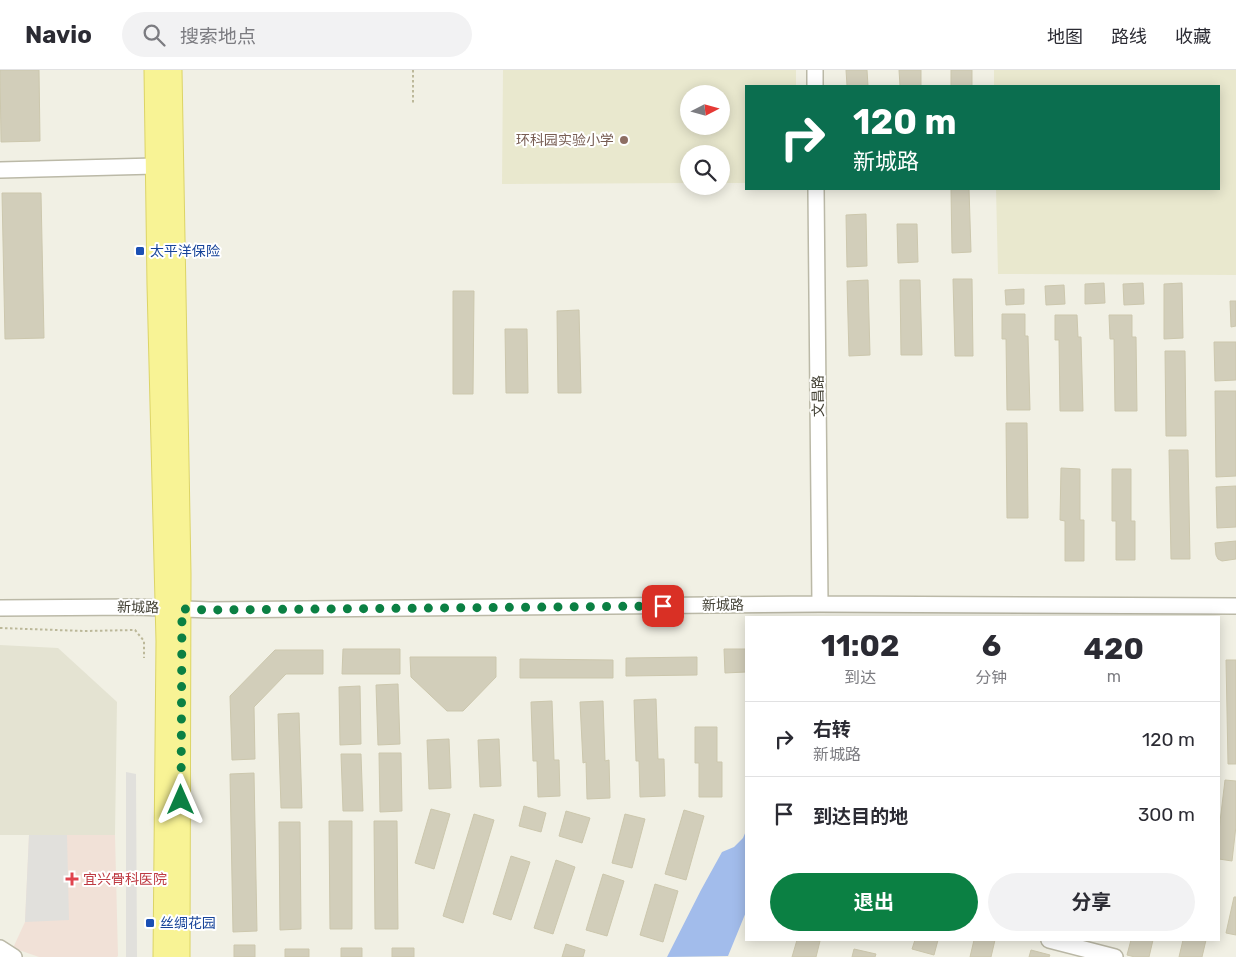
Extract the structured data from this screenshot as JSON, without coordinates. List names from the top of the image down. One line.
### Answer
{"streets":{"street":["文昌路","新城路"]},"crossings":[["文昌路","新城路"]],"places":{"other":["环科园实验小学"],"transit":["太平洋保险","丝绸花园"],"health":["宜兴骨科医院"]},"north":"right","page":{"header":"Navio","search":"搜索地点","nav":["地图","路线","收藏"],"turn":["120 m","新城路"],"eta":["11:02","到达","6","分钟","420","m"],"list":[{"name":"右转","note":"新城路","value":"120 m"},{"name":"到达目的地","value":"300 m"}],"buttons":["退出","分享"]}}
